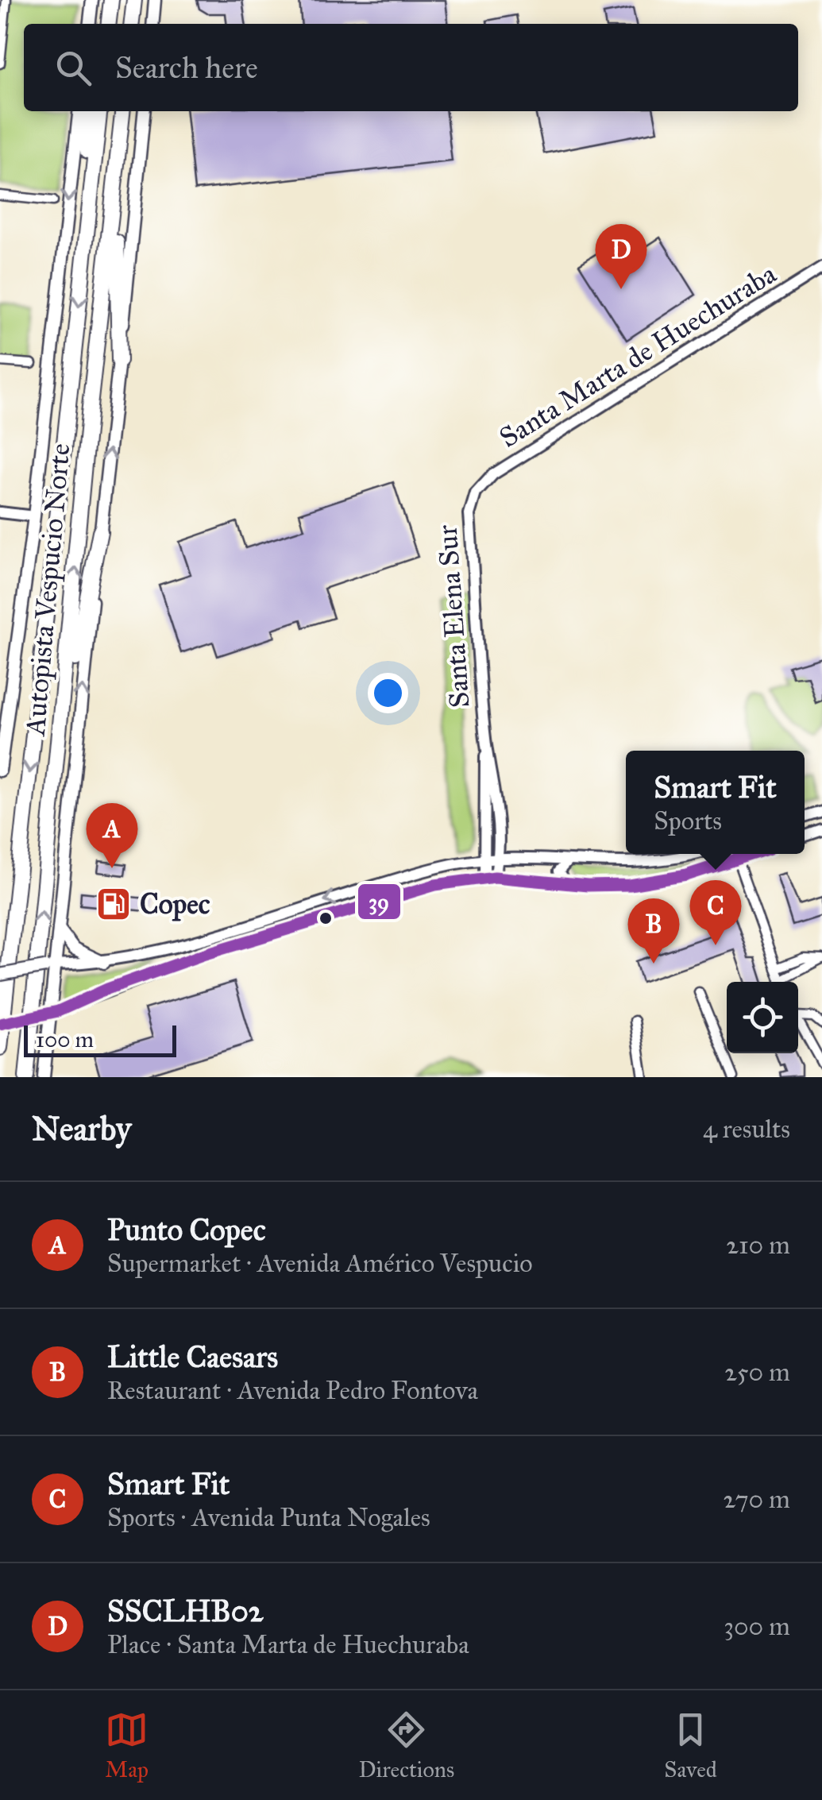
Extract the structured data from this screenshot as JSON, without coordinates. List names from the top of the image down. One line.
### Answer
{"streets":{"highway":["Autopista Vespucio Norte"],"street":["Santa Marta de Huechuraba","Santa Elena Sur"]},"crossings":[["Santa Marta de Huechuraba","Santa Elena Sur"]],"places":{"fuel station":["Copec"]},"lines":["transit line 39"],"scale_bar":"100 m","page":{"search":"Search here","pins":["D","A","C","B"],"popup":["Smart Fit","Sports"],"scale":"100 m","heading":["Nearby","4 results"],"list":[{"mark":"A","name":"Punto Copec","note":"Supermarket · Avenida Américo Vespucio","value":"210 m"},{"mark":"B","name":"Little Caesars","note":"Restaurant · Avenida Pedro Fontova","value":"250 m"},{"mark":"C","name":"Smart Fit","note":"Sports · Avenida Punta Nogales","value":"270 m"},{"mark":"D","name":"SSCLHB02","note":"Place · Santa Marta de Huechuraba","value":"300 m"}],"nav":["Map","Directions","Saved"]}}
